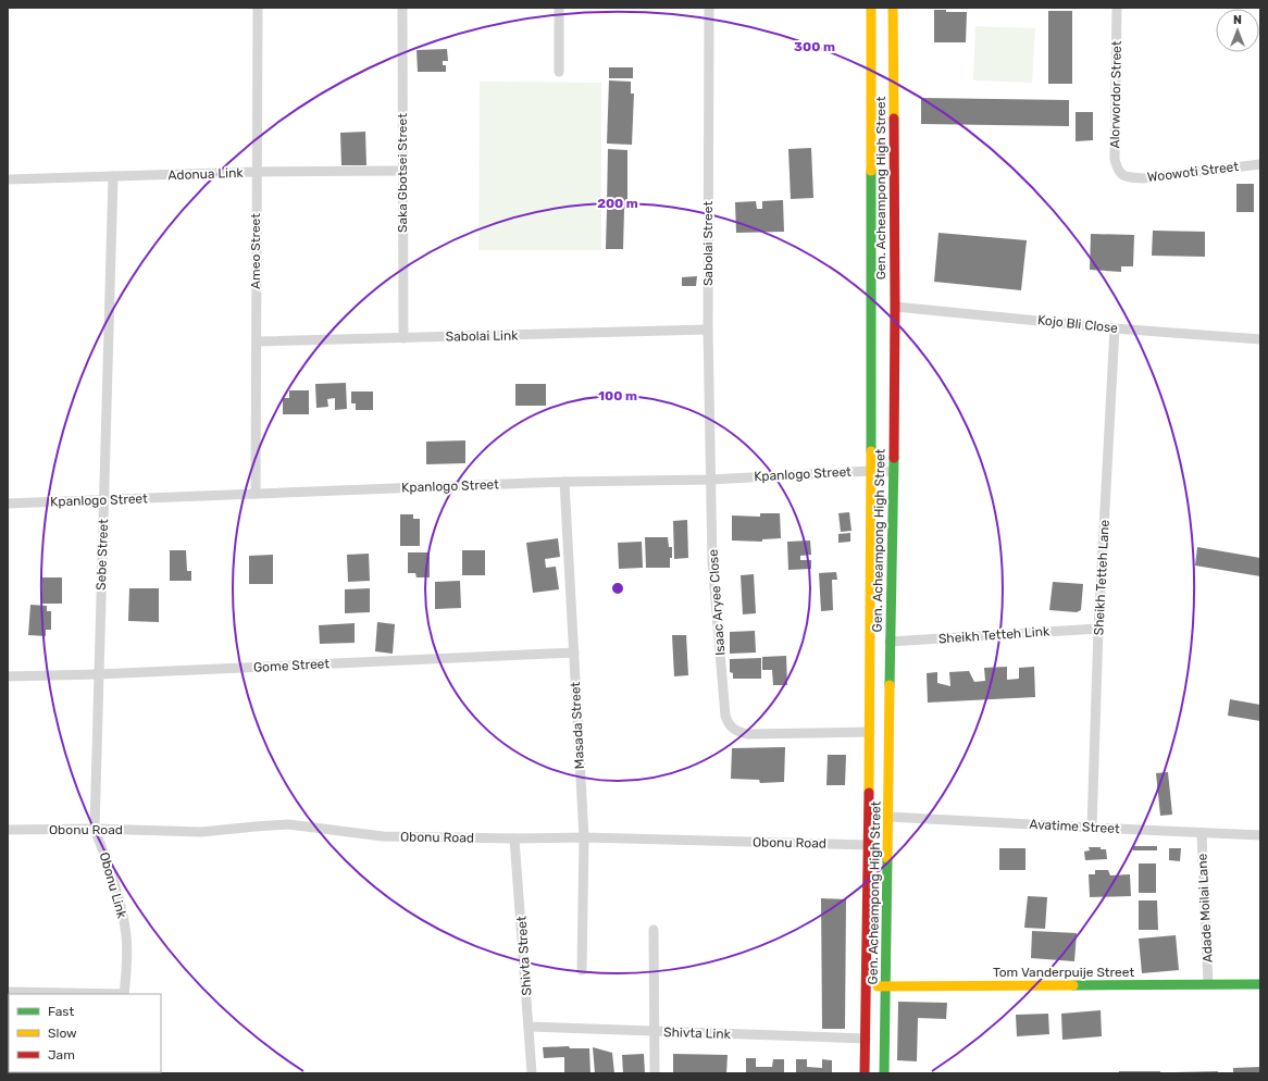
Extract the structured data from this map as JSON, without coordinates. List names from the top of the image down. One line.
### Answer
{"streets":{"main road":["Gen. Acheampong High Street","Tom Vanderpuije Street"],"street":["Alorwordor Street","Woowoti Street","Saka Gbotsei Street","Adonua Link","Sabolai Street","Ameo Street","Kojo Bli Close","Sabolai Link","Kpanlogo Street","Sebe Street","Sheikh Tetteh Lane","Isaac Aryee Close","Sheikh Tetteh Link","Gome Street","Masada Street","Avatime Street","Obonu Road","Obonu Link","Adade Moilai Lane","Shivta Street","Shivta Link"]},"crossings":[["Alorwordor Street","Woowoti Street"],["Saka Gbotsei Street","Adonua Link"],["Saka Gbotsei Street","Sabolai Link"],["Adonua Link","Ameo Street"],["Adonua Link","Sebe Street"],["Gen. Acheampong High Street","Kojo Bli Close"],["Gen. Acheampong High Street","Kpanlogo Street"],["Gen. Acheampong High Street","Isaac Aryee Close"],["Gen. Acheampong High Street","Sheikh Tetteh Link"],["Gen. Acheampong High Street","Avatime Street"],["Gen. Acheampong High Street","Obonu Road"],["Gen. Acheampong High Street","Tom Vanderpuije Street"],["Gen. Acheampong High Street","Shivta Link"],["Sabolai Street","Sabolai Link"],["Sabolai Street","Kpanlogo Street"],["Sabolai Street","Isaac Aryee Close"],["Ameo Street","Sabolai Link"],["Ameo Street","Kpanlogo Street"],["Kojo Bli Close","Sheikh Tetteh Lane"],["Kpanlogo Street","Sebe Street"],["Kpanlogo Street","Isaac Aryee Close"],["Kpanlogo Street","Masada Street"],["Sebe Street","Gome Street"],["Sebe Street","Obonu Road"],["Sebe Street","Obonu Link"],["Sheikh Tetteh Lane","Sheikh Tetteh Link"],["Sheikh Tetteh Lane","Avatime Street"],["Gome Street","Masada Street"],["Masada Street","Obonu Road"],["Avatime Street","Adade Moilai Lane"],["Obonu Road","Obonu Link"],["Obonu Road","Shivta Street"],["Adade Moilai Lane","Tom Vanderpuije Street"],["Shivta Street","Shivta Link"]],"legend":["Fast","Slow","Jam"],"north":"top","rings":["300 m","200 m","100 m"]}
